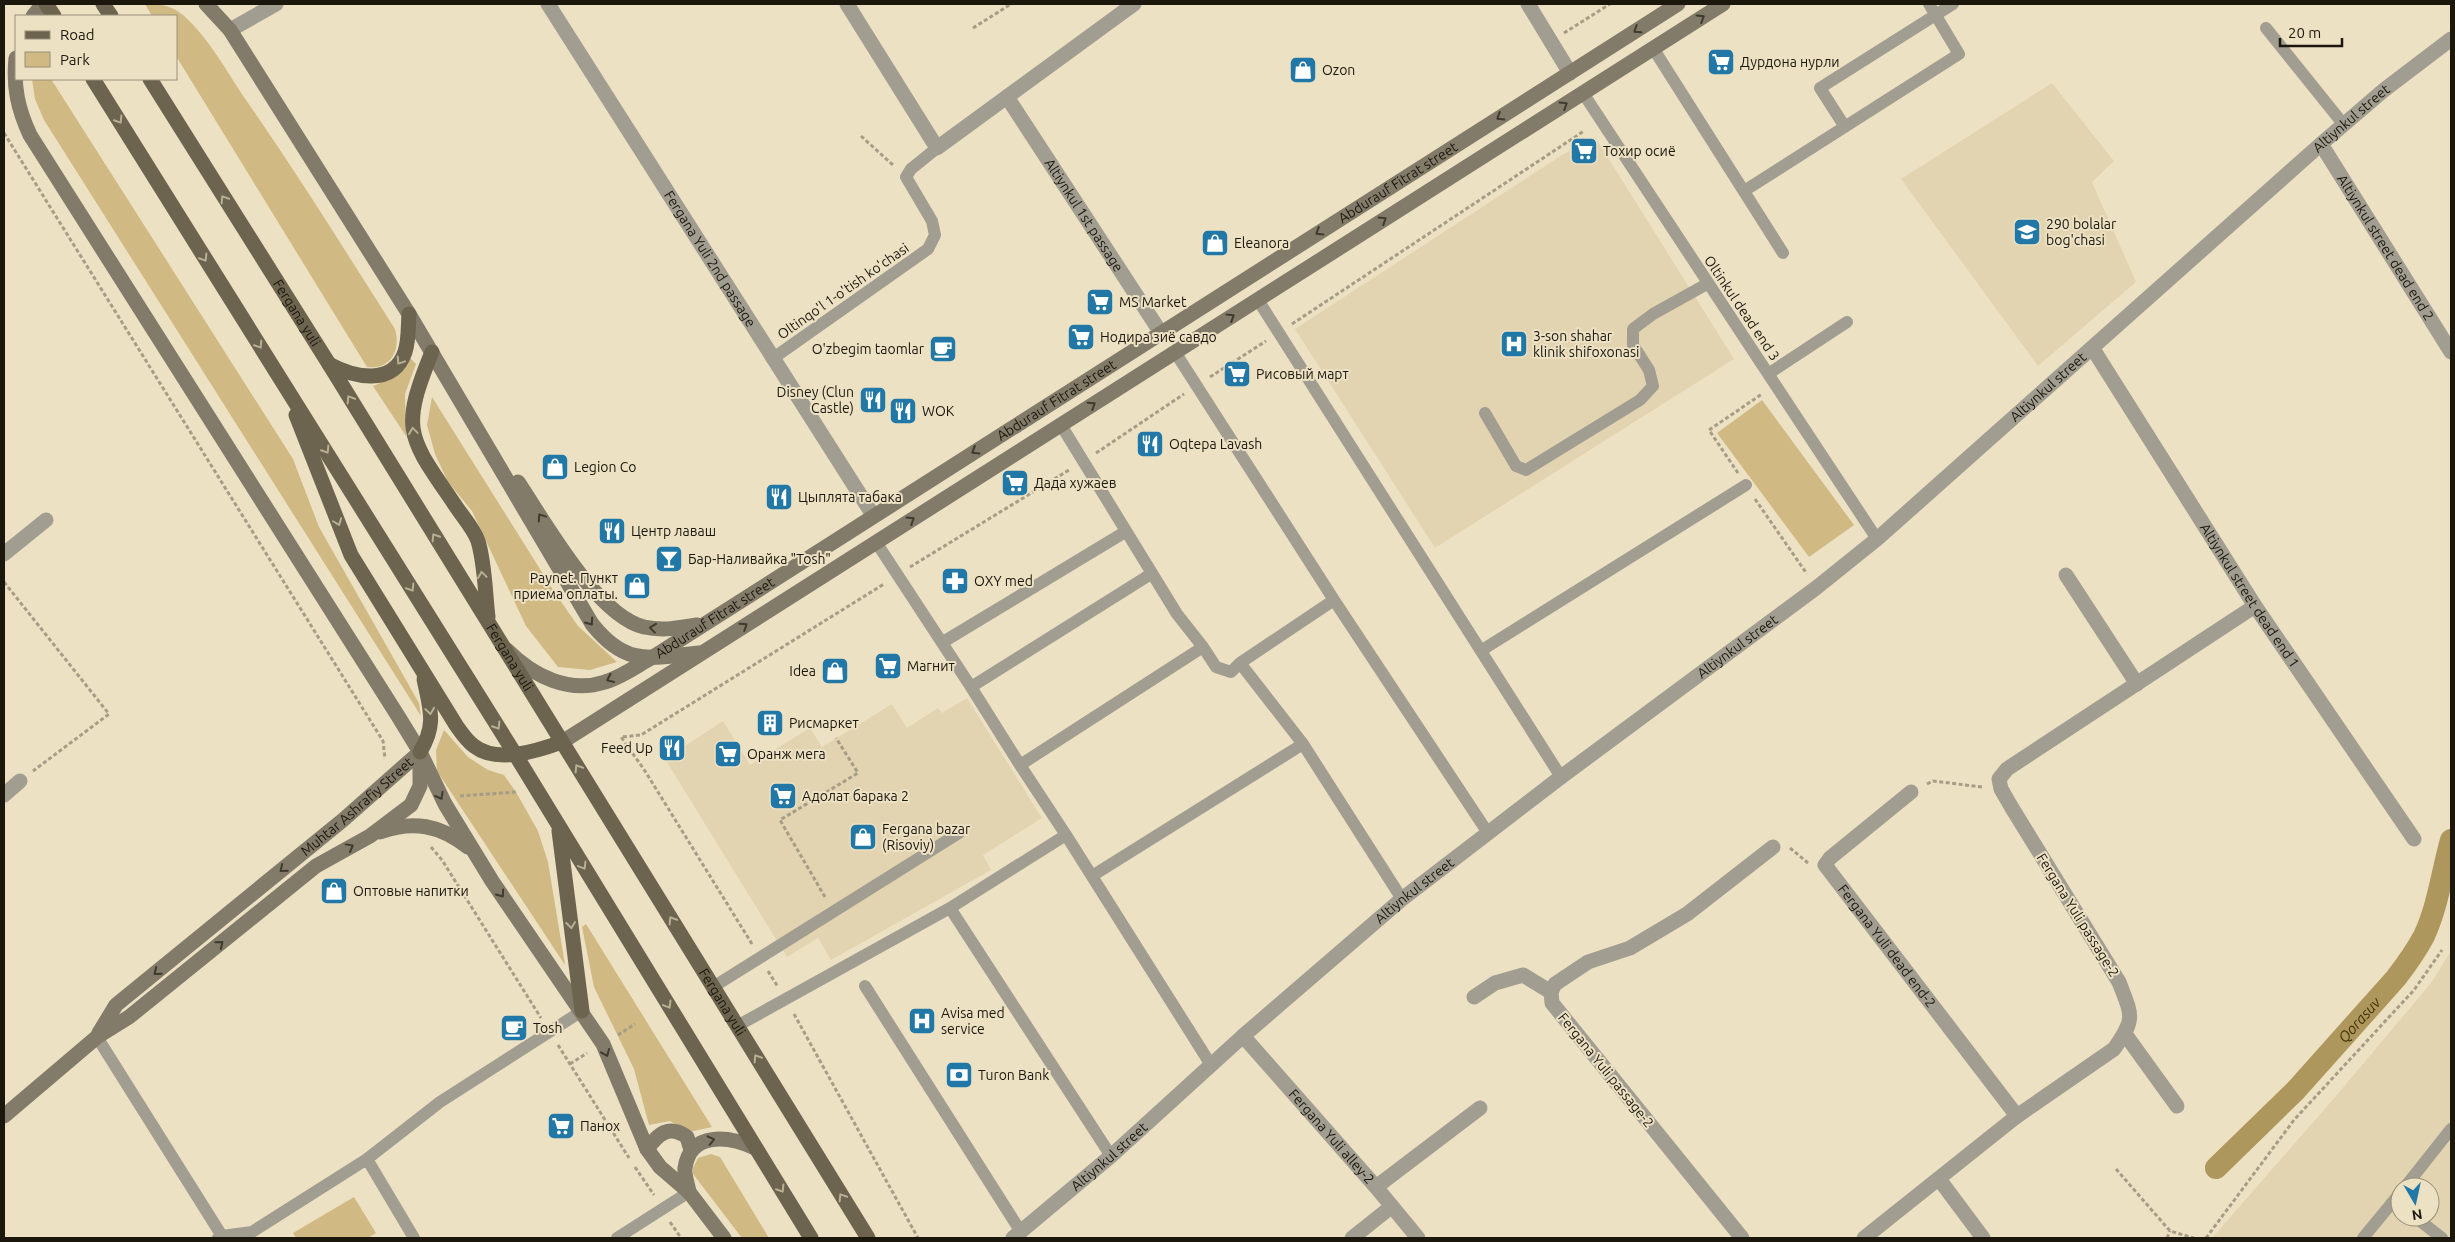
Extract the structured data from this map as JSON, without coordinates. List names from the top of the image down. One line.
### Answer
{"streets":{"main road":["Abdurauf Fitrat street","Fergana yuli","Muhtar Ashrafiy Street"],"street":["Altiynkul street","Altiynkul 1st passage","Altiynkul street dead end 2","Fergana Yuli 2nd passage","Altiynkul street dead end 1","Fergana Yuli passage-2","Fergana Yuli dead end-2","Fergana Yuli alley-2"],"lane":["Oltinqo'l 1-o'tish ko'chasi","Oltinkul dead end 3"]},"crossings":[["Altiynkul street","Altiynkul street dead end 2"],["Altiynkul street","Oltinkul dead end 3"],["Altiynkul street","Altiynkul street dead end 1"],["Altiynkul street","Fergana Yuli alley-2"],["Abdurauf Fitrat street","Altiynkul 1st passage"],["Abdurauf Fitrat street","Fergana Yuli 2nd passage"],["Abdurauf Fitrat street","Oltinkul dead end 3"],["Abdurauf Fitrat street","Fergana yuli"],["Fergana Yuli 2nd passage","Oltinqo'l 1-o'tish ko'chasi"]],"water":["Qorasuv"],"places":{"supermarket":["Дурдона нурли","Тохир осиё","MS Market","Нодира зиё савдо","Рисовый март","Дада хужаев","Магнит","Оранж мега","Адолат барака 2","Панох"],"shop":["Ozon","Eleanora","Legion Co","Paynet. Пункт приема оплаты.","Idea","Fergana bazar (Risoviy)","Оптовые напитки"],"school or university":["290 bolalar bog'chasi"],"hospital":["3-son shahar klinik shifoxonasi","Avisa med service"],"cafe":["O'zbegim taomlar","Tosh"],"restaurant":["Disney (Clun Castle)","WOK","Oqtepa Lavash","Цыплята табака","Центр лаваш","Feed Up"],"bar":["Бар-Наливайка \"Tosh\""],"pharmacy":["OXY med"],"building":["Рисмаркет"],"bank":["Turon Bank"]},"legend":["Road","Park"],"scale_bar":"20 m","north":"bottom"}
